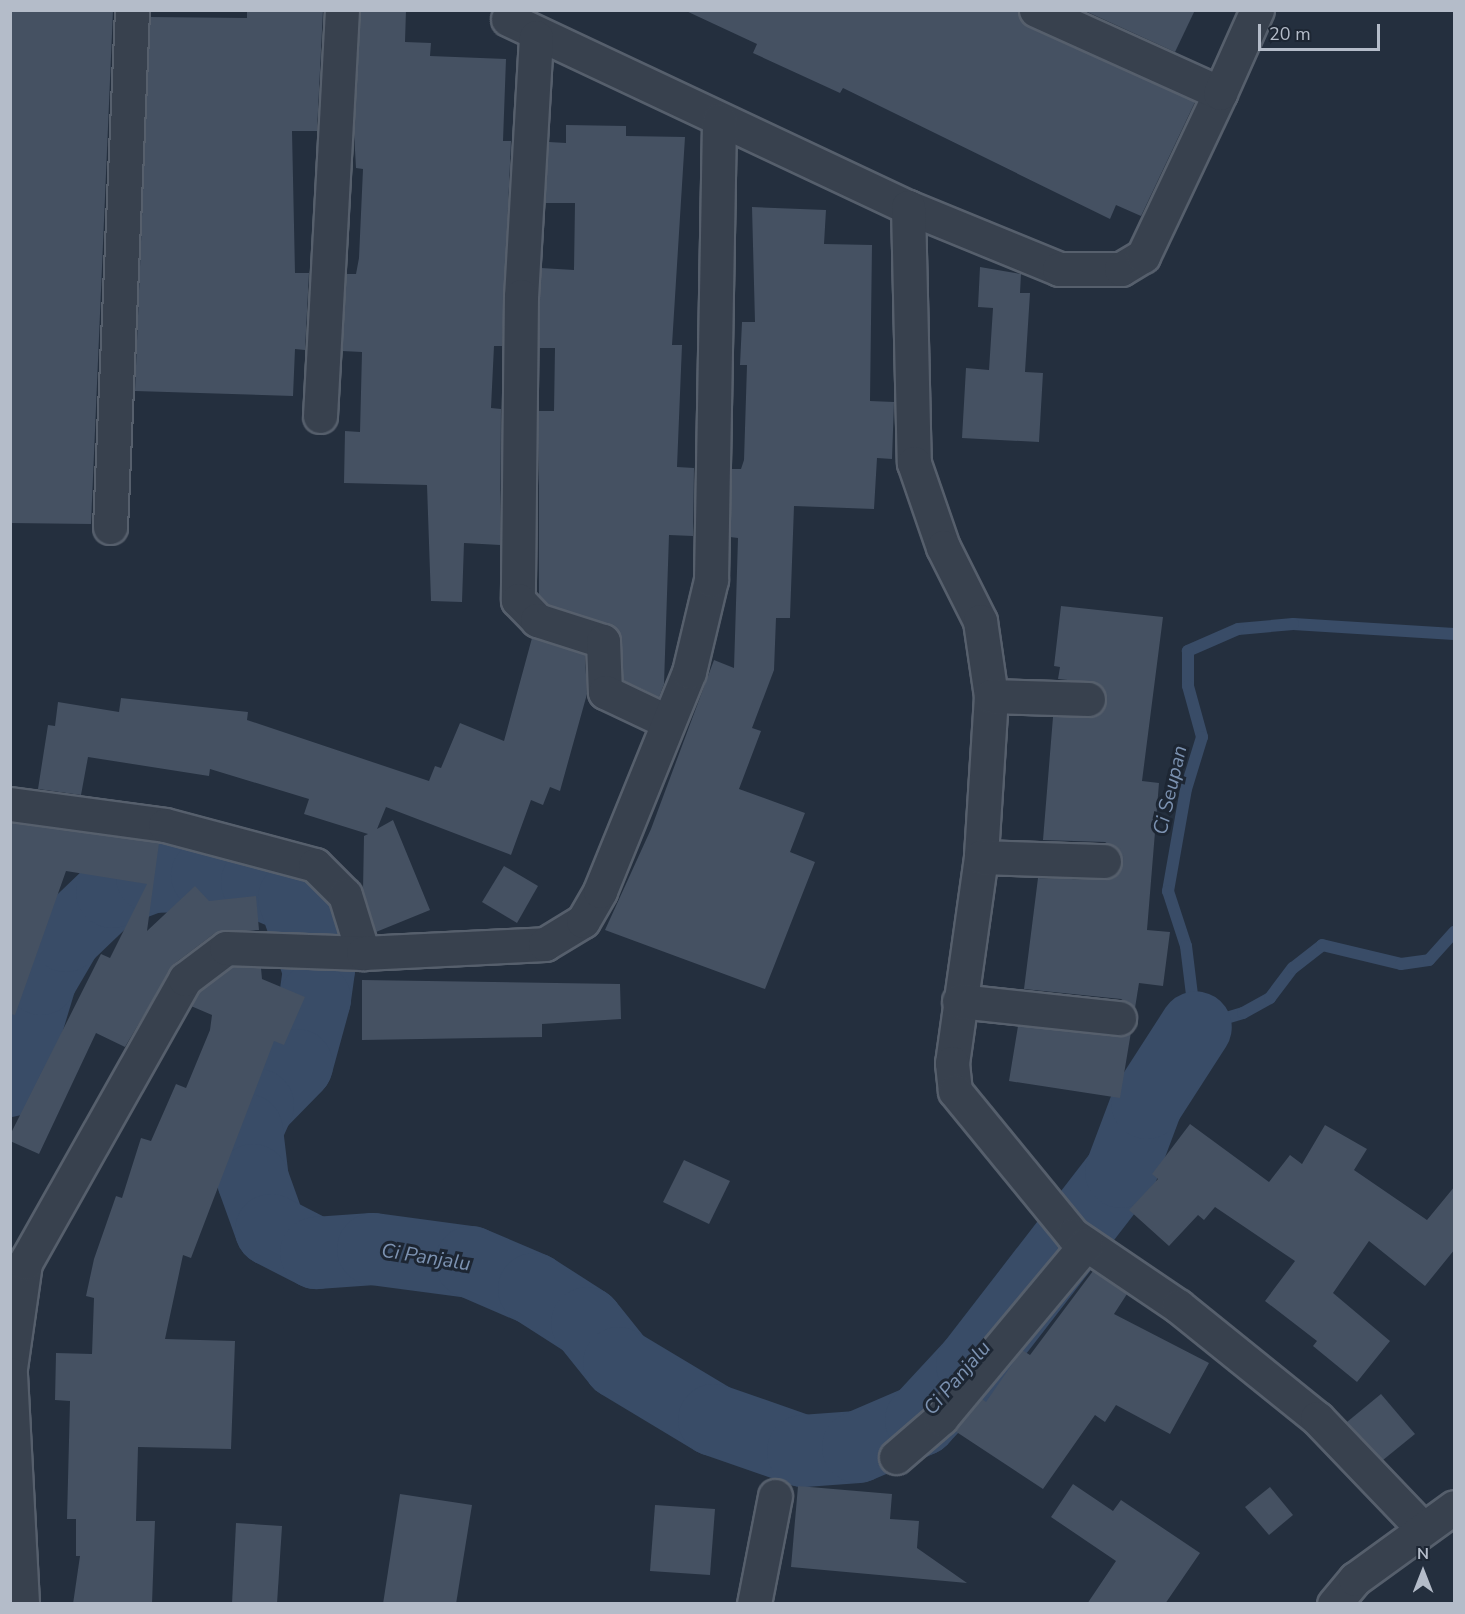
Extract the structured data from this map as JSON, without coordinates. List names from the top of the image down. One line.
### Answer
{"water":["Ci Seupan","Ci Panjalu"],"scale_bar":"20 m","north":"top"}
